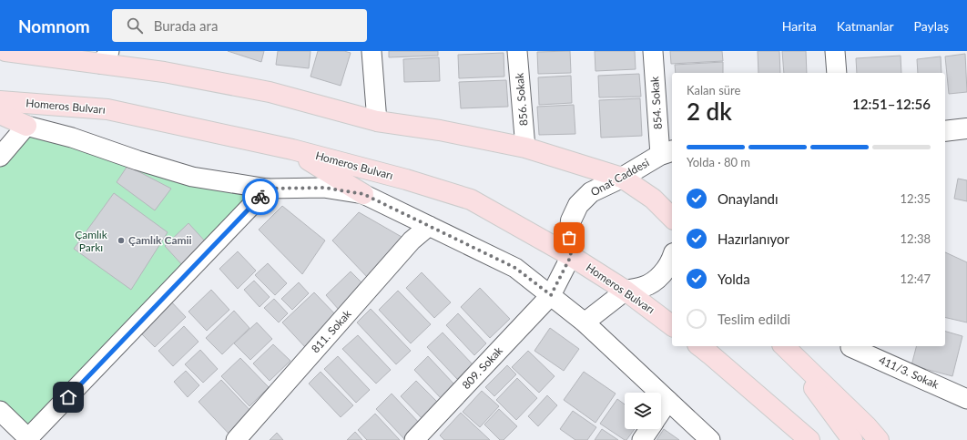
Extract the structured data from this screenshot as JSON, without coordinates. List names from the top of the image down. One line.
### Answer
{"streets":{"main road":["Homeros Bulvarı","Onat Caddesi"],"street":["856. Sokak","854. Sokak","811. Sokak","809. Sokak","411/3. Sokak"]},"crossings":[["854. Sokak","Onat Caddesi"],["Homeros Bulvarı","Onat Caddesi"],["Homeros Bulvarı","809. Sokak"],["Onat Caddesi","809. Sokak"]],"parks":["Çamlık Parkı"],"places":["Çamlık Camii"],"page":{"header":"Nomnom","search":"Burada ara","nav":["Harita","Katmanlar","Paylaş"],"heading":["2 dk","Kalan süre","12:51–12:56"],"bar":"Yolda · 80 m","list":[["Onaylandı","12:35"],["Hazırlanıyor","12:38"],["Yolda","12:47"],"Teslim edildi"]}}
